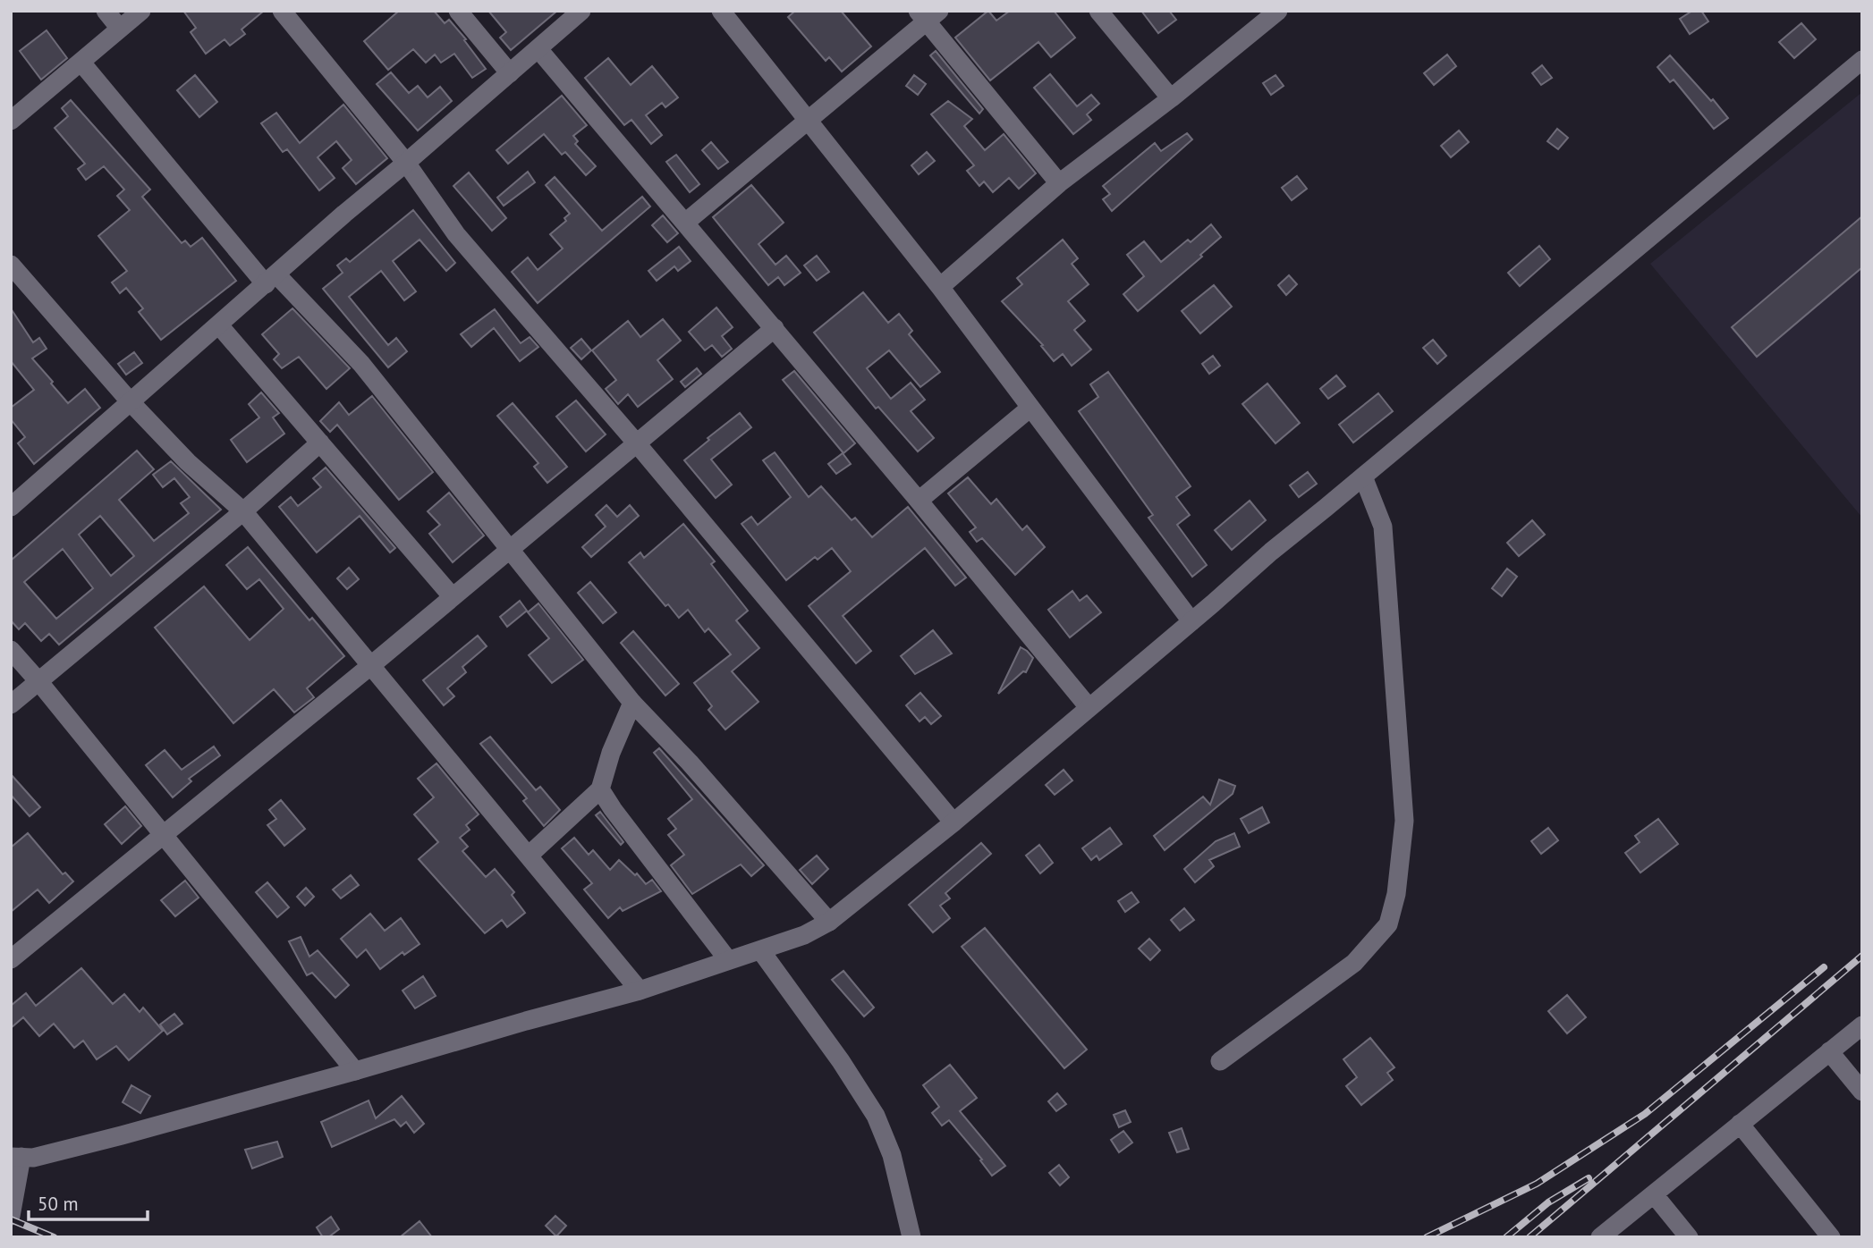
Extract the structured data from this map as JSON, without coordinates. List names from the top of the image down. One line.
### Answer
{"scale_bar":"50 m"}
